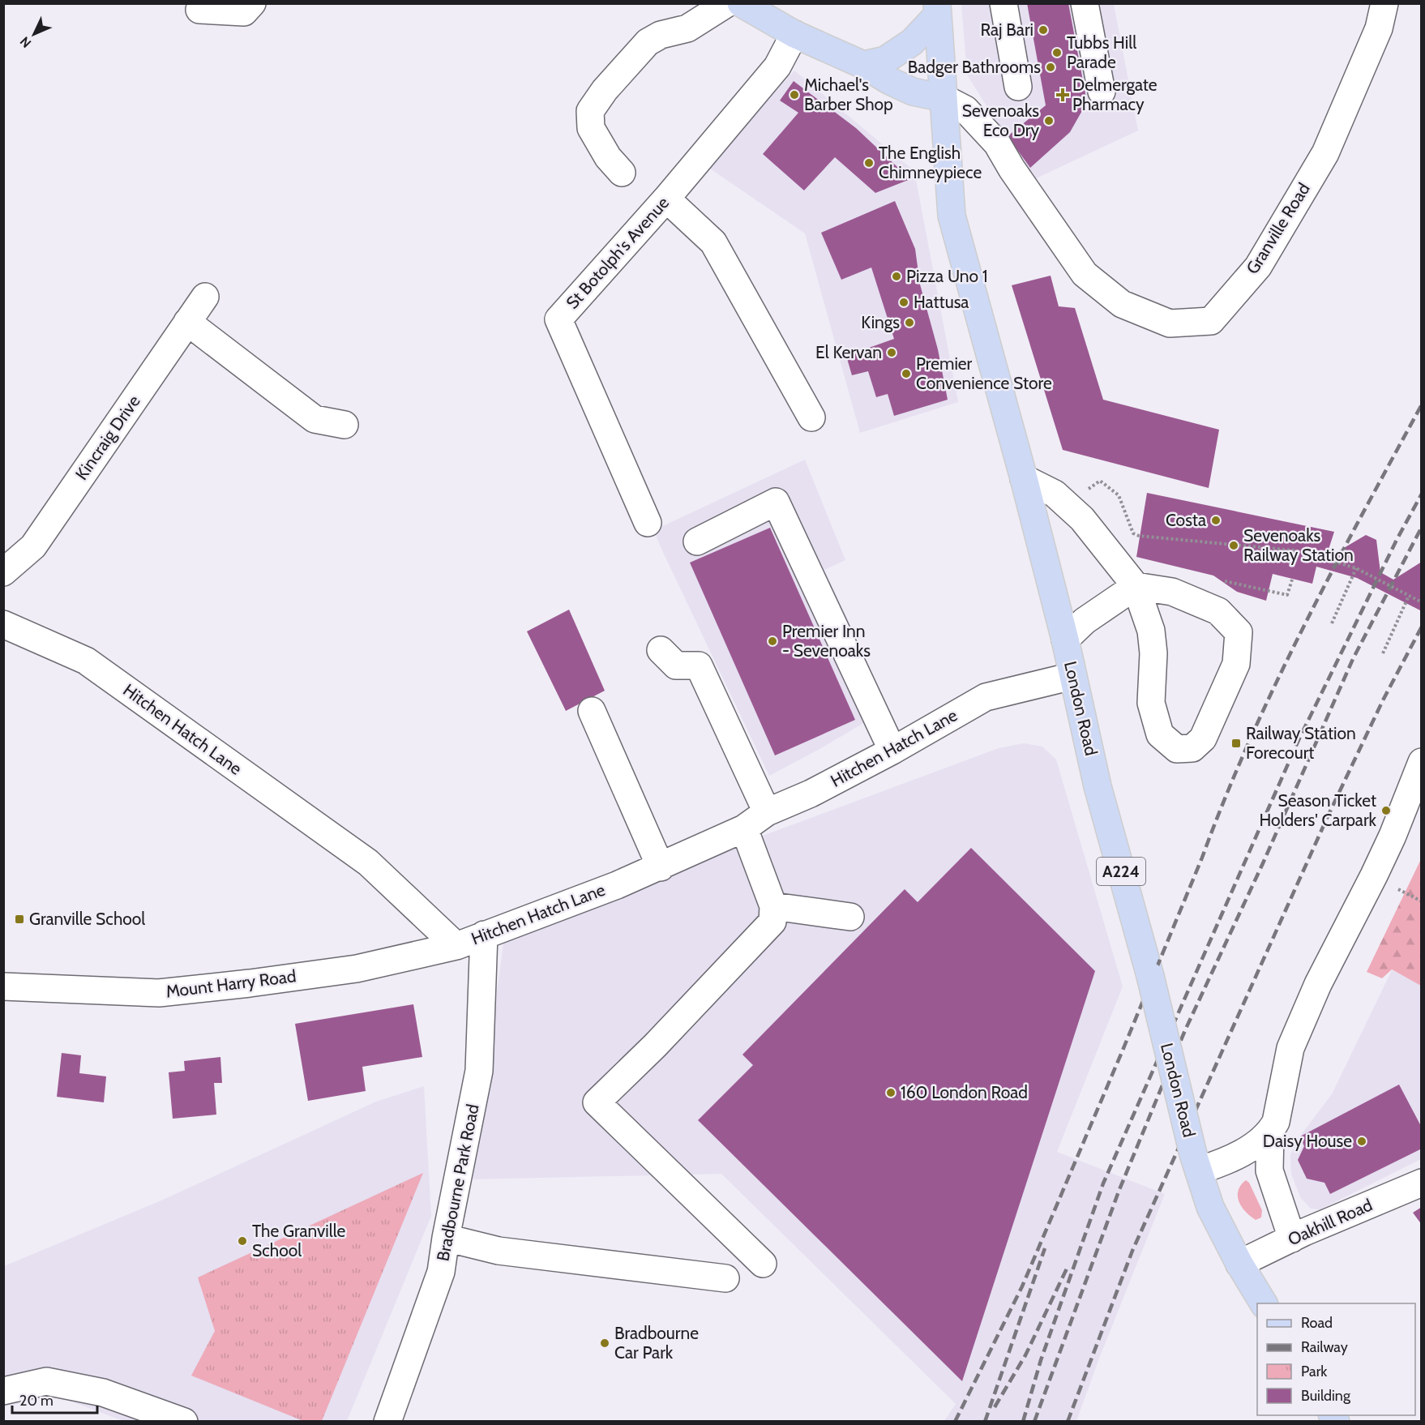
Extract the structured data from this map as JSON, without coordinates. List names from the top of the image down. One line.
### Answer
{"streets":{"main road":["London Road","A224"],"street":["Granville Road","St Botolph's Avenue","Kincraig Drive","Hitchen Hatch Lane","Mount Harry Road","Bradbourne Park Road","Oakhill Road"]},"crossings":[["Granville Road","London Road"],["Granville Road","A224"],["London Road","Hitchen Hatch Lane"],["London Road","A224"],["London Road","Oakhill Road"],["Hitchen Hatch Lane","Mount Harry Road"],["Hitchen Hatch Lane","Bradbourne Park Road"]],"places":{"other":["Raj Bari","Tubbs Hill Parade","Badger Bathrooms","Michael's Barber Shop","Sevenoaks Eco Dry","The English Chimneypiece","Pizza Uno 1","Hattusa","Kings","El Kervan","Premier Convenience Store","Costa","Sevenoaks Railway Station","Premier Inn - Sevenoaks","Season Ticket Holders' Carpark","160 London Road","Daisy House","The Granville School","Bradbourne Car Park"],"health":["Delmergate Pharmacy"],"transit":["Railway Station Forecourt","Granville School"]},"legend":["Road","Railway","Park","Building"],"scale_bar":"20 m","north":"bottom left"}
